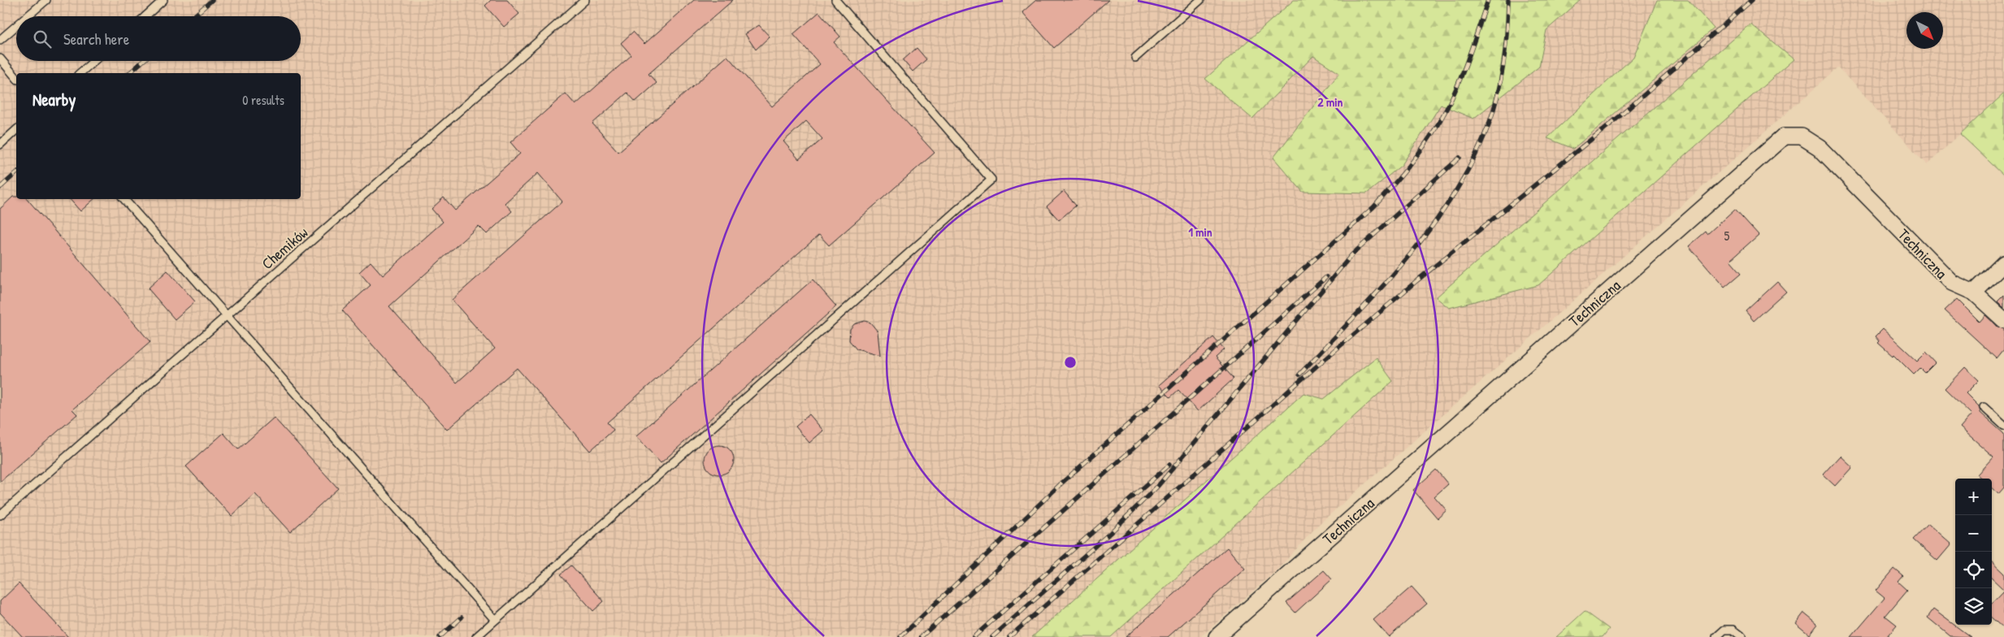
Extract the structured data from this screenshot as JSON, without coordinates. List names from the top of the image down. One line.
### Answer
{"streets":{"street":["Techniczna"],"lane":["Chemików"]},"house_numbers":["5"],"north":"bottom right","page":{"search":"Search here","heading":["Nearby","0 results"],"map_buttons":["+","−"]},"rings":["2 min","1 min"]}
